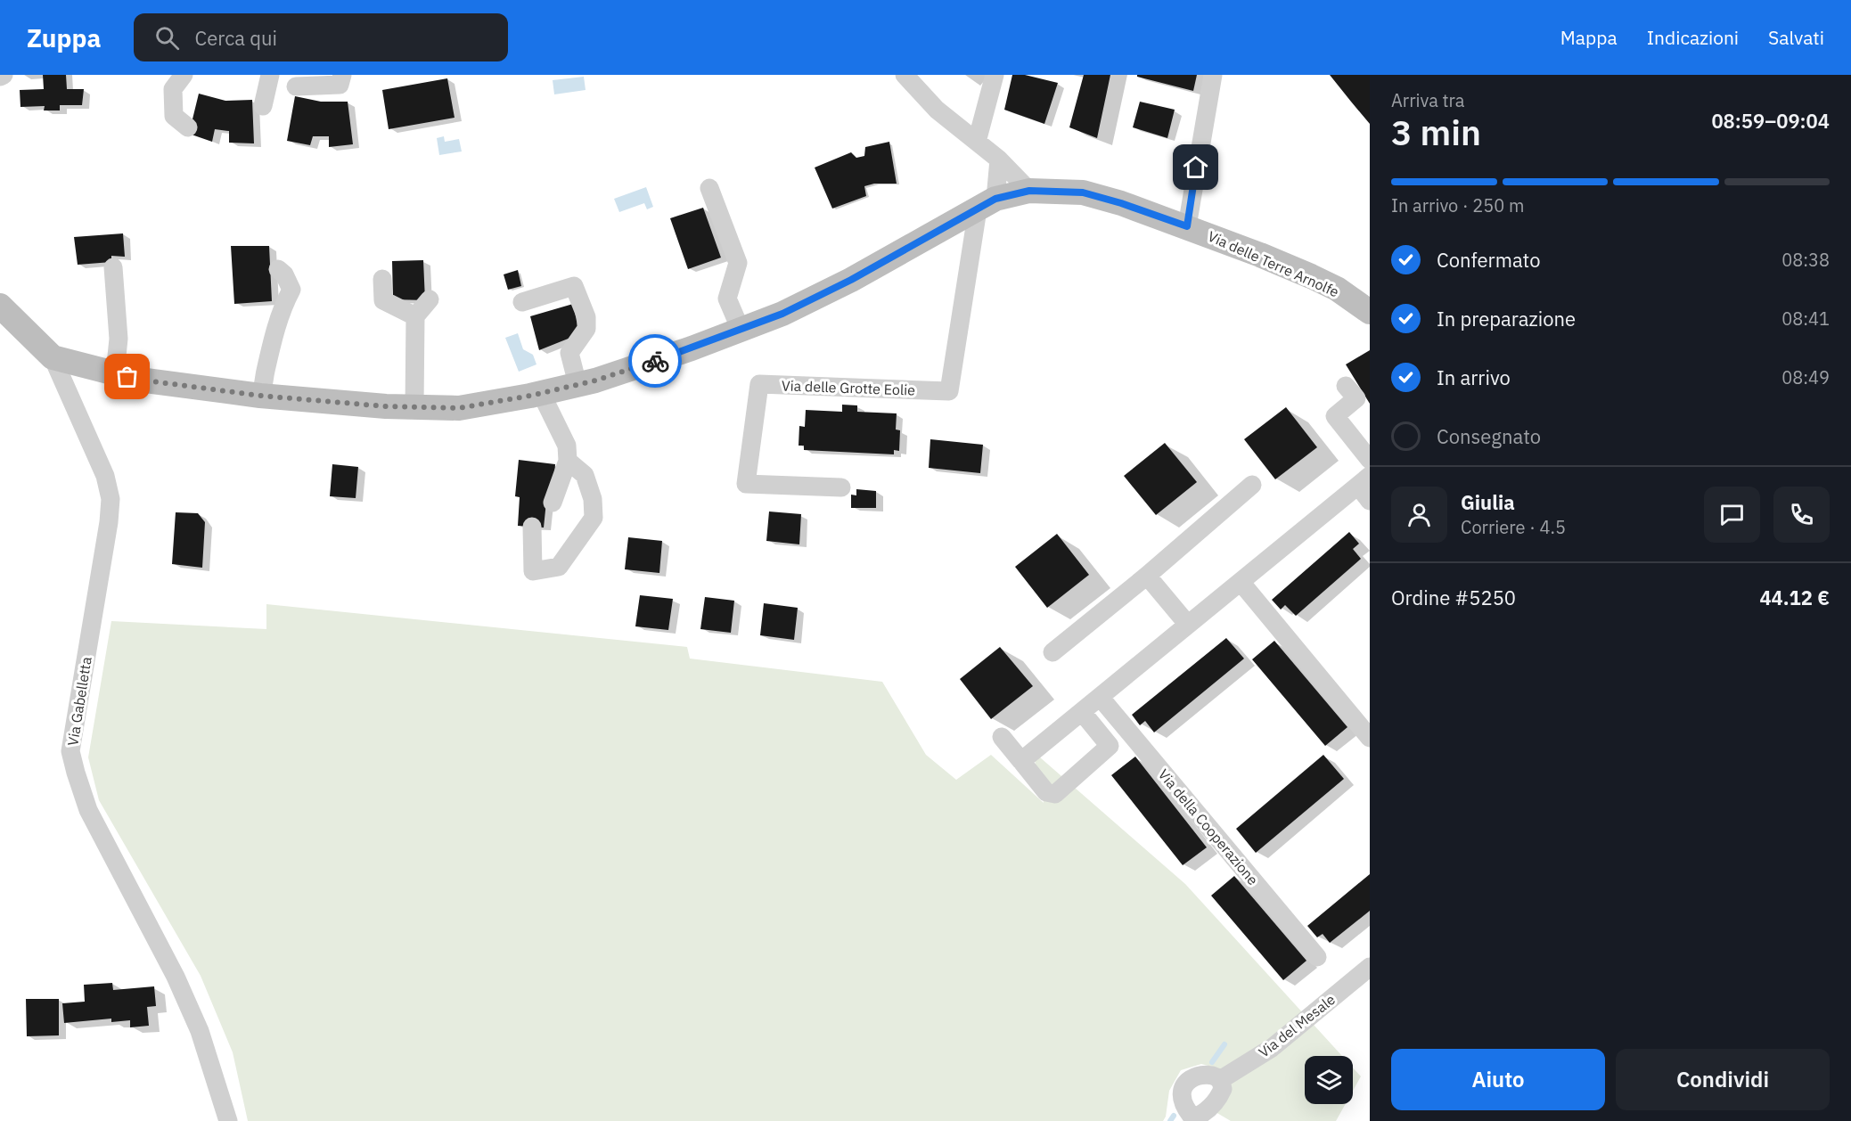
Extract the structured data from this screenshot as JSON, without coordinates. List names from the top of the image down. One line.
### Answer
{"streets":{"street":["Via delle Terre Arnolfe","Via delle Grotte Eolie","Via Gabelletta","Via della Cooperazione","Via del Mesale"]},"crossings":[["Via delle Terre Arnolfe","Via delle Grotte Eolie"],["Via delle Terre Arnolfe","Via Gabelletta"]],"page":{"header":"Zuppa","search":"Cerca qui","nav":["Mappa","Indicazioni","Salvati"],"heading":["3 min","Arriva tra","08:59–09:04"],"panel":["Giulia","Corriere · 4.5","Ordine #5250","44.12 €"],"bar":"In arrivo · 250 m","list":[["Confermato","08:38"],["In preparazione","08:41"],["In arrivo","08:49"],"Consegnato"],"buttons":["Aiuto","Condividi"]}}
